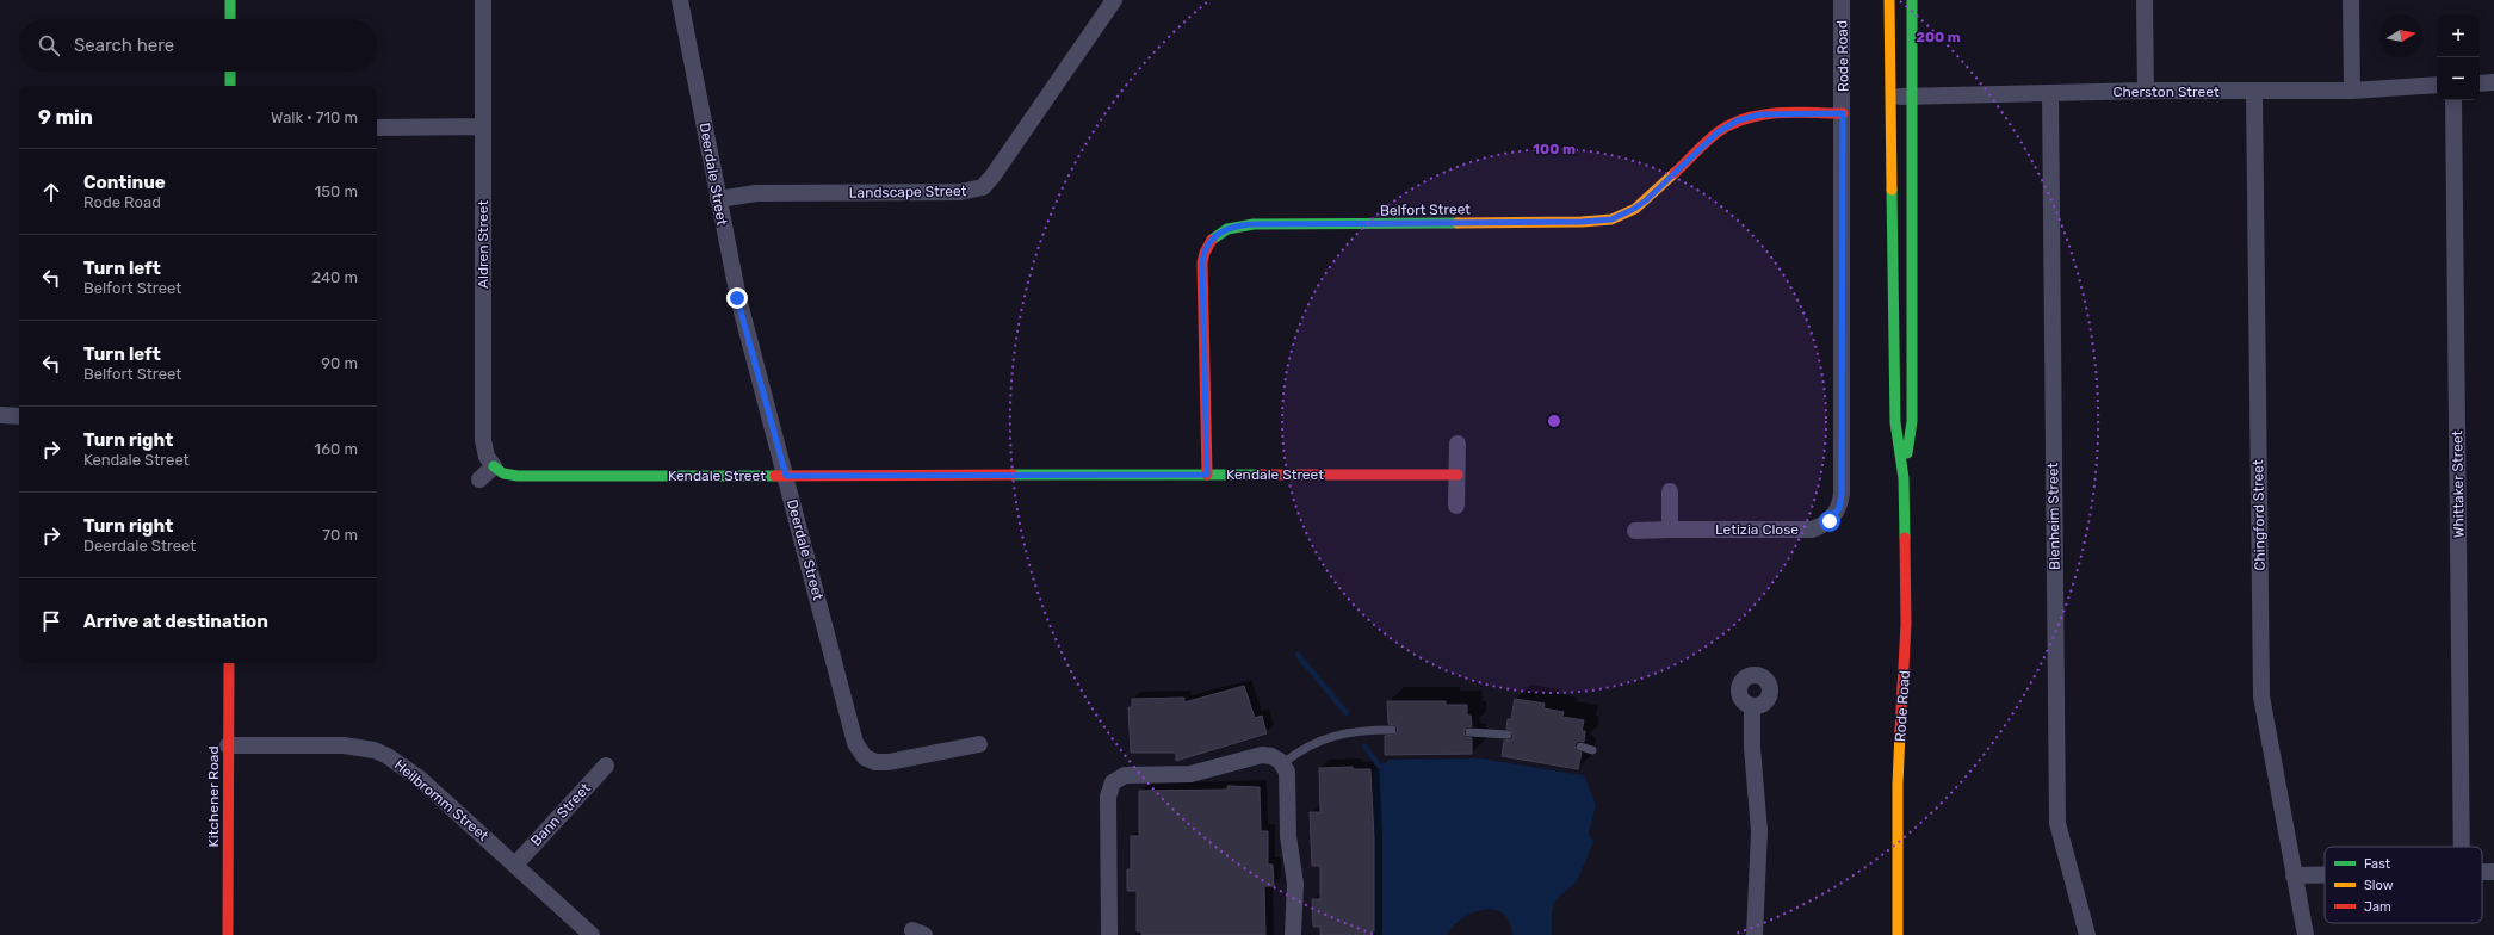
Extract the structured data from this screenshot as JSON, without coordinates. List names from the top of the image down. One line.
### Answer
{"streets":{"street":["Rode Road","Cherston Street","Deerdale Street","Landscape Street","Belfort Street","Aldren Street","Kendale Street","Whittaker Street","Chingford Street","Blenheim Street","Letizia Close","Kitchener Road","Heilbromm Street","Bann Street"]},"crossings":[["Rode Road","Cherston Street"],["Rode Road","Belfort Street"],["Rode Road","Letizia Close"],["Cherston Street","Chingford Street"],["Cherston Street","Blenheim Street"],["Deerdale Street","Landscape Street"],["Deerdale Street","Kendale Street"],["Belfort Street","Kendale Street"],["Aldren Street","Kendale Street"],["Kitchener Road","Heilbromm Street"],["Heilbromm Street","Bann Street"]],"legend":["Fast","Slow","Jam"],"north":"right","page":{"map_buttons":["+","−"],"search":"Search here","heading":["9 min","Walk · 710 m"],"list":[["Continue","Rode Road","150 m"],["Turn left","Belfort Street","240 m"],["Turn left","Belfort Street","90 m"],["Turn right","Kendale Street","160 m"],["Turn right","Deerdale Street","70 m"],"Arrive at destination"]},"rings":["200 m","100 m"]}
